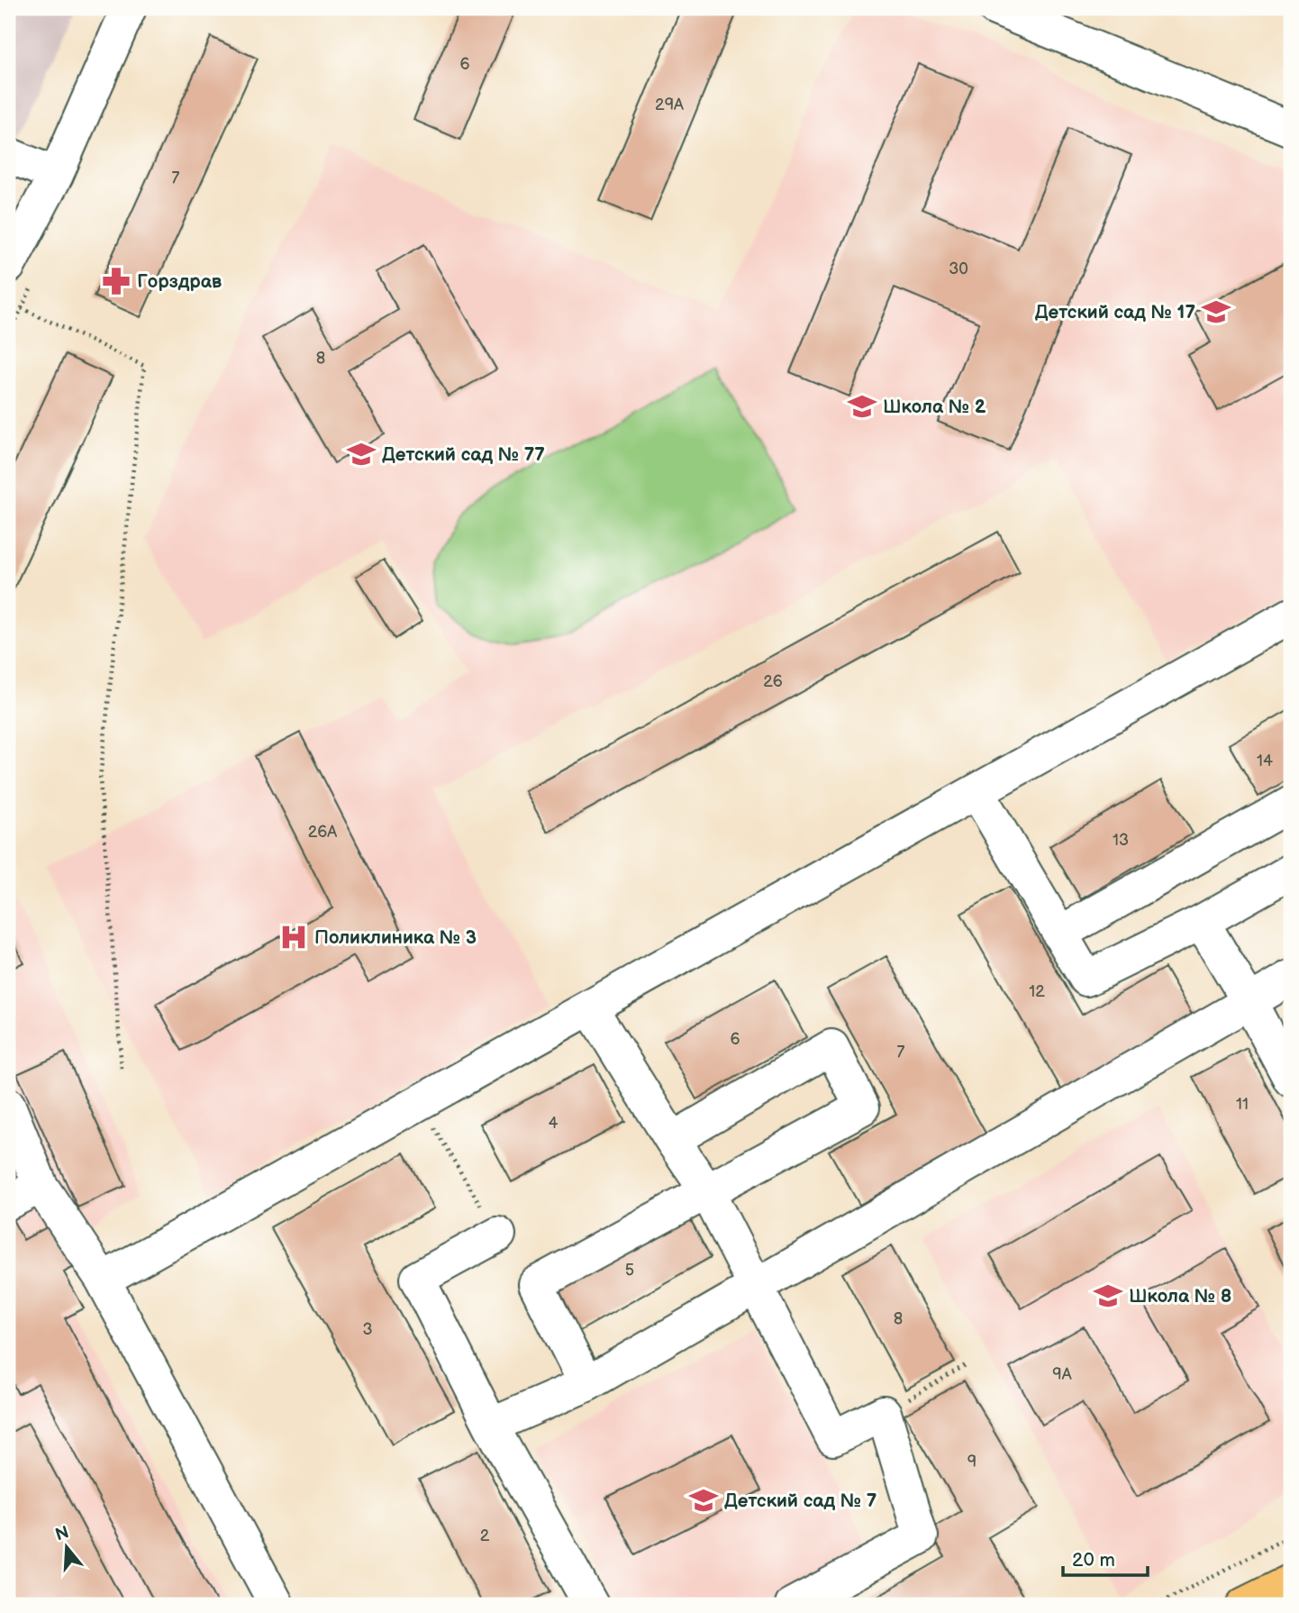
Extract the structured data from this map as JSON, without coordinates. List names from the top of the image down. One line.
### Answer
{"places":{"pharmacy":["Горздрав"],"school or university":["Детский сад № 17","Школа № 2","Детский сад № 77","Школа № 8","Детский сад № 7"],"hospital":["Поликлиника № 3"]},"house_numbers":["6","29А","7","30","8","26","14","26А","13","12","6","7","11","4","5","8","3","9А","9","2"],"scale_bar":"20 m","north":"top"}
